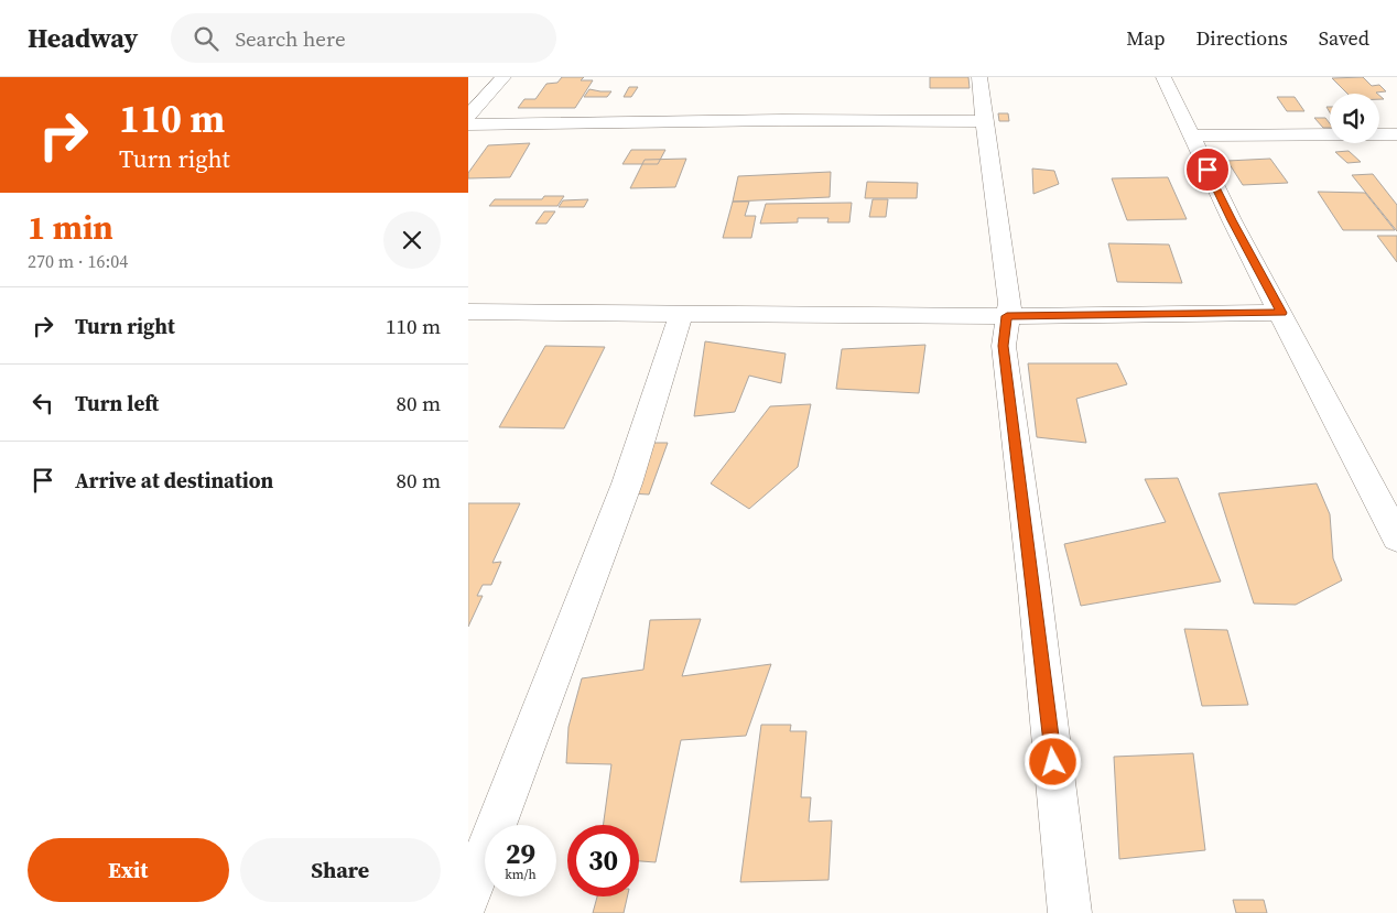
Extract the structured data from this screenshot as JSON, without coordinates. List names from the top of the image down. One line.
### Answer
{"page":{"header":"Headway","search":"Search here","nav":["Map","Directions","Saved"],"turn":["110 m","Turn right"],"heading":["1 min","270 m · 16:04"],"list":[{"name":"Turn right","value":"110 m"},{"name":"Turn left","value":"80 m"},{"name":"Arrive at destination","value":"80 m"}],"speed":"29 km/h","limit":"30","buttons":["Exit","Share"]}}
